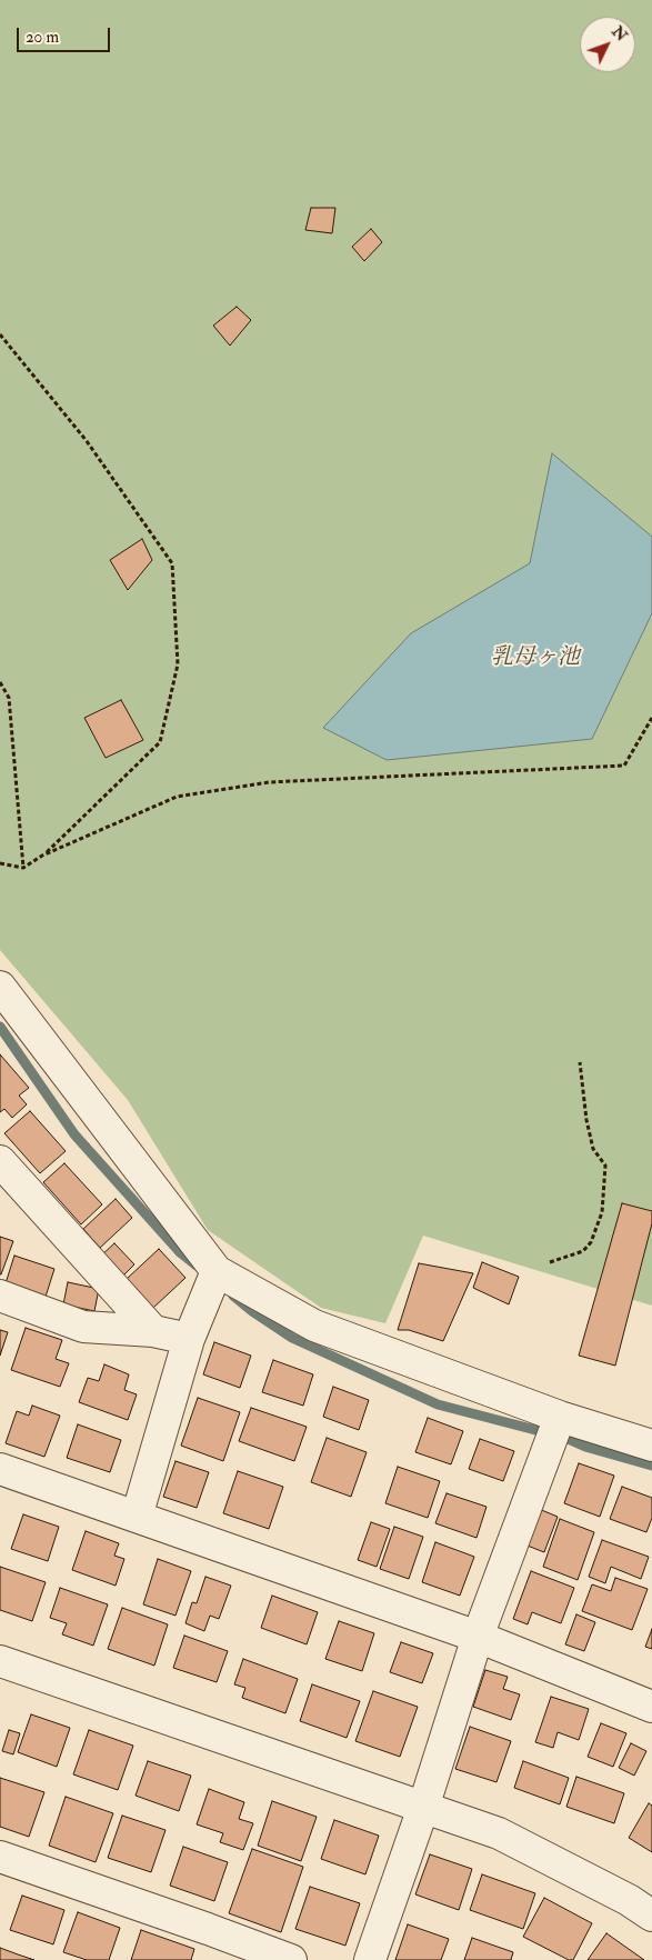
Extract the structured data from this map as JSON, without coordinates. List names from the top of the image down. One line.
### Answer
{"water":["乳母ヶ池"],"scale_bar":"20 m","north":"top right"}
